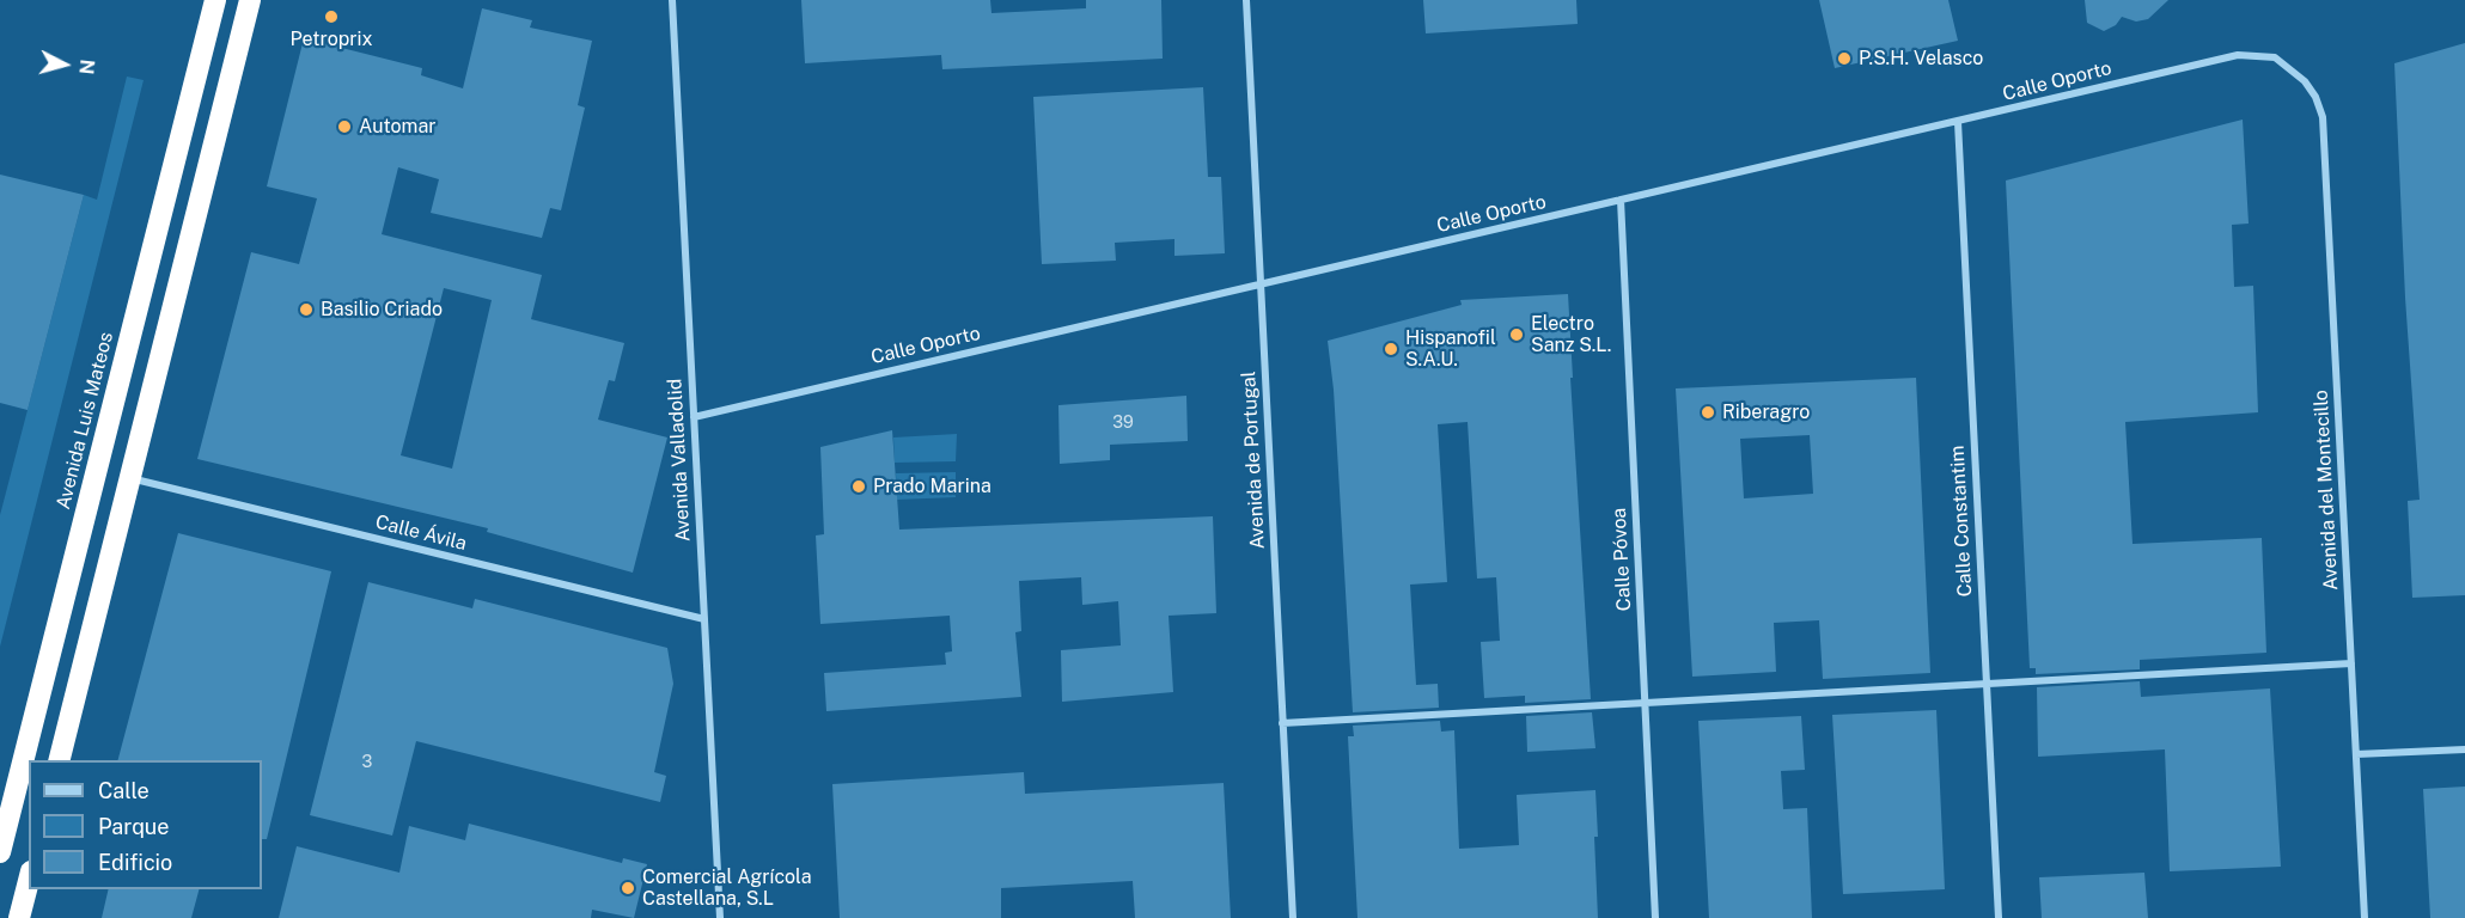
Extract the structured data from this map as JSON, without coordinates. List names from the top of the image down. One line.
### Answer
{"streets":{"highway":["Avenida Luis Mateos"],"street":["Calle Oporto","Avenida Valladolid","Avenida de Portugal","Avenida del Montecillo","Calle Constantim","Calle Ávila","Calle Póvoa"]},"crossings":[["Calle Oporto","Avenida Valladolid"],["Calle Oporto","Avenida de Portugal"],["Calle Oporto","Avenida del Montecillo"],["Calle Oporto","Calle Constantim"],["Calle Oporto","Calle Póvoa"],["Avenida Valladolid","Calle Ávila"]],"places":["Petroprix","P.S.H. Velasco","Automar","Basilio Criado","Electro Sanz S.L.","Hispanofil S.A.U.","Riberagro","Prado Marina","Comercial Agrícola Castellana, S.L"],"house_numbers":["39","3"],"legend":["Calle","Parque","Edificio"],"north":"right"}
